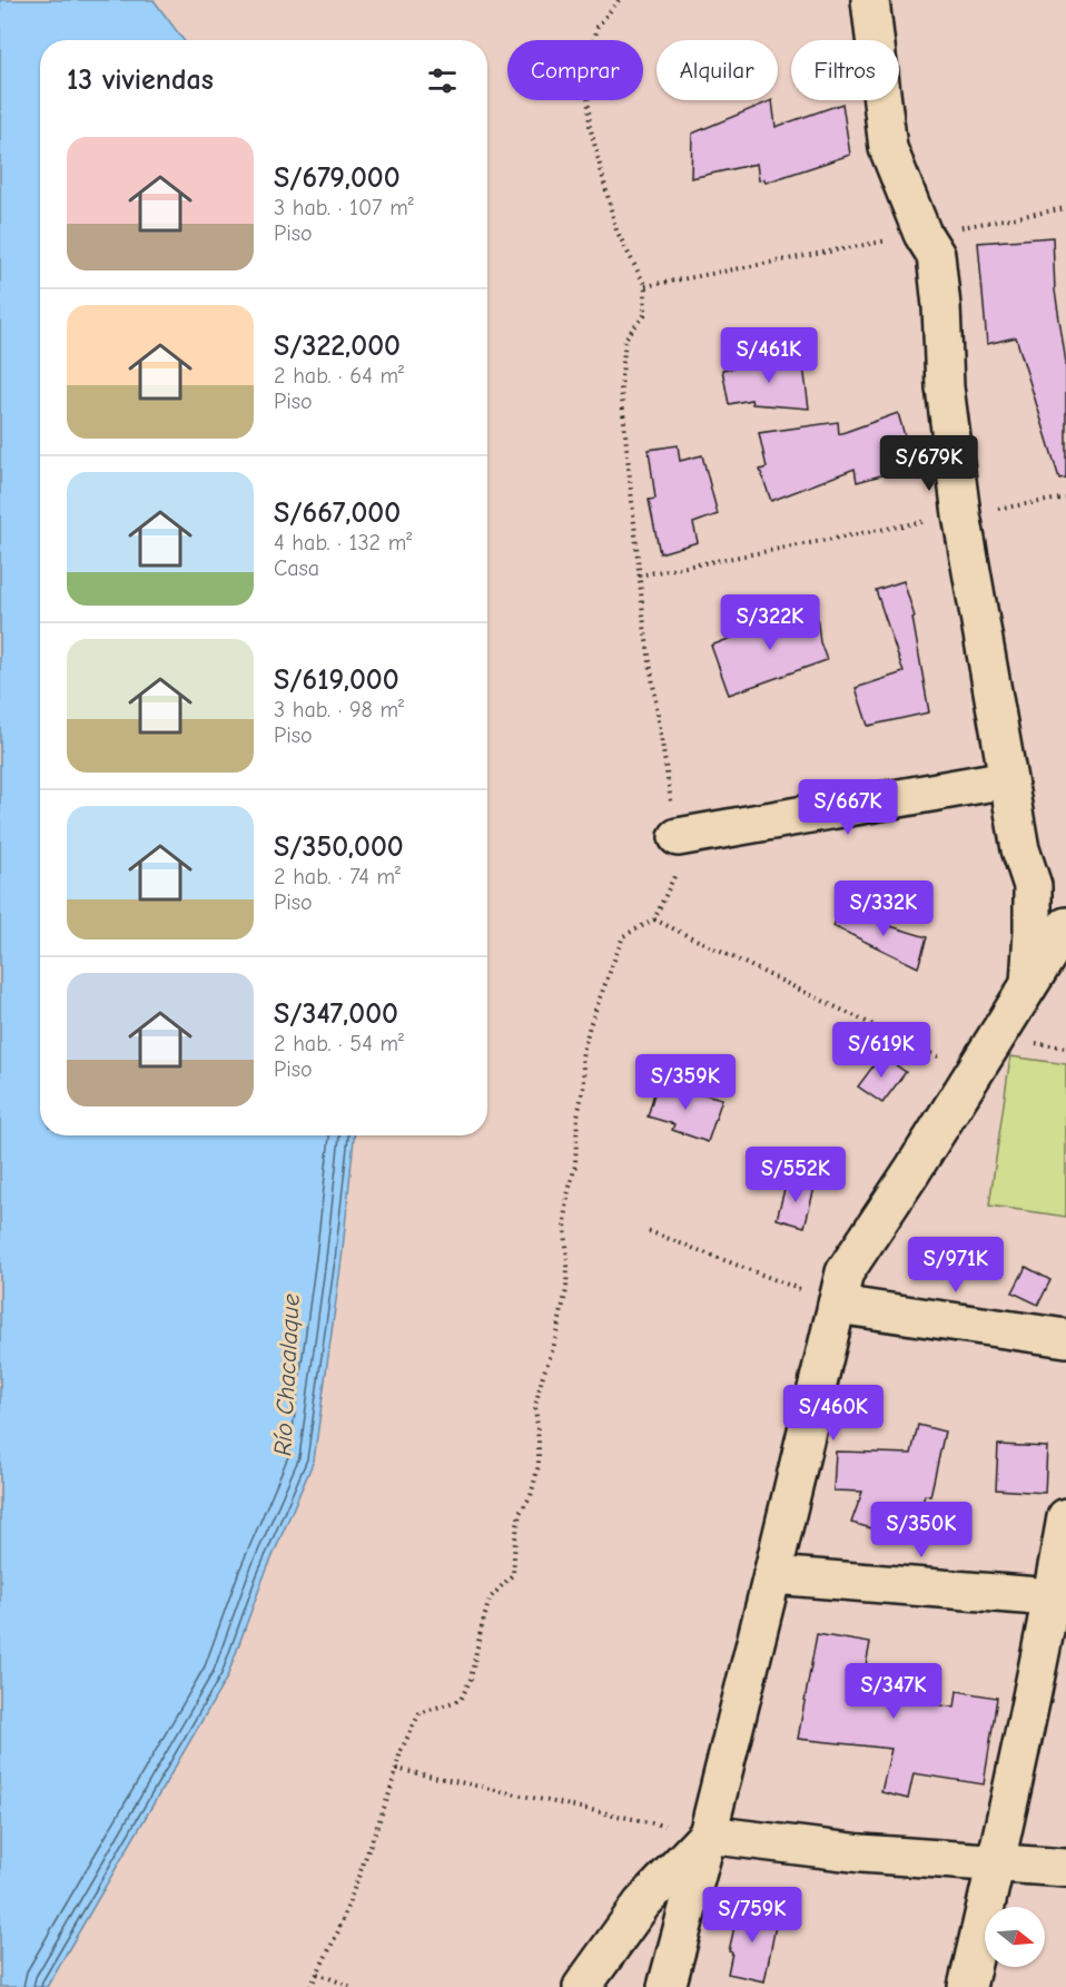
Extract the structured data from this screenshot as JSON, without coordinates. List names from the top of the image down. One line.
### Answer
{"water":["Río Chacalaque"],"north":"right","page":{"chip":["Comprar","Alquilar","Filtros"],"heading":"13 viviendas","list":[{"name":"S/679,000","note":"3 hab. · 107 m² · Piso"},{"name":"S/322,000","note":"2 hab. · 64 m² · Piso"},{"name":"S/667,000","note":"4 hab. · 132 m² · Casa"},{"name":"S/619,000","note":"3 hab. · 98 m² · Piso"},{"name":"S/350,000","note":"2 hab. · 74 m² · Piso"},{"name":"S/347,000","note":"2 hab. · 54 m² · Piso"}],"price":["S/461K","S/679K","S/322K","S/667K","S/332K","S/619K","S/359K","S/552K","S/971K","S/460K","S/350K","S/347K","S/759K"]}}
